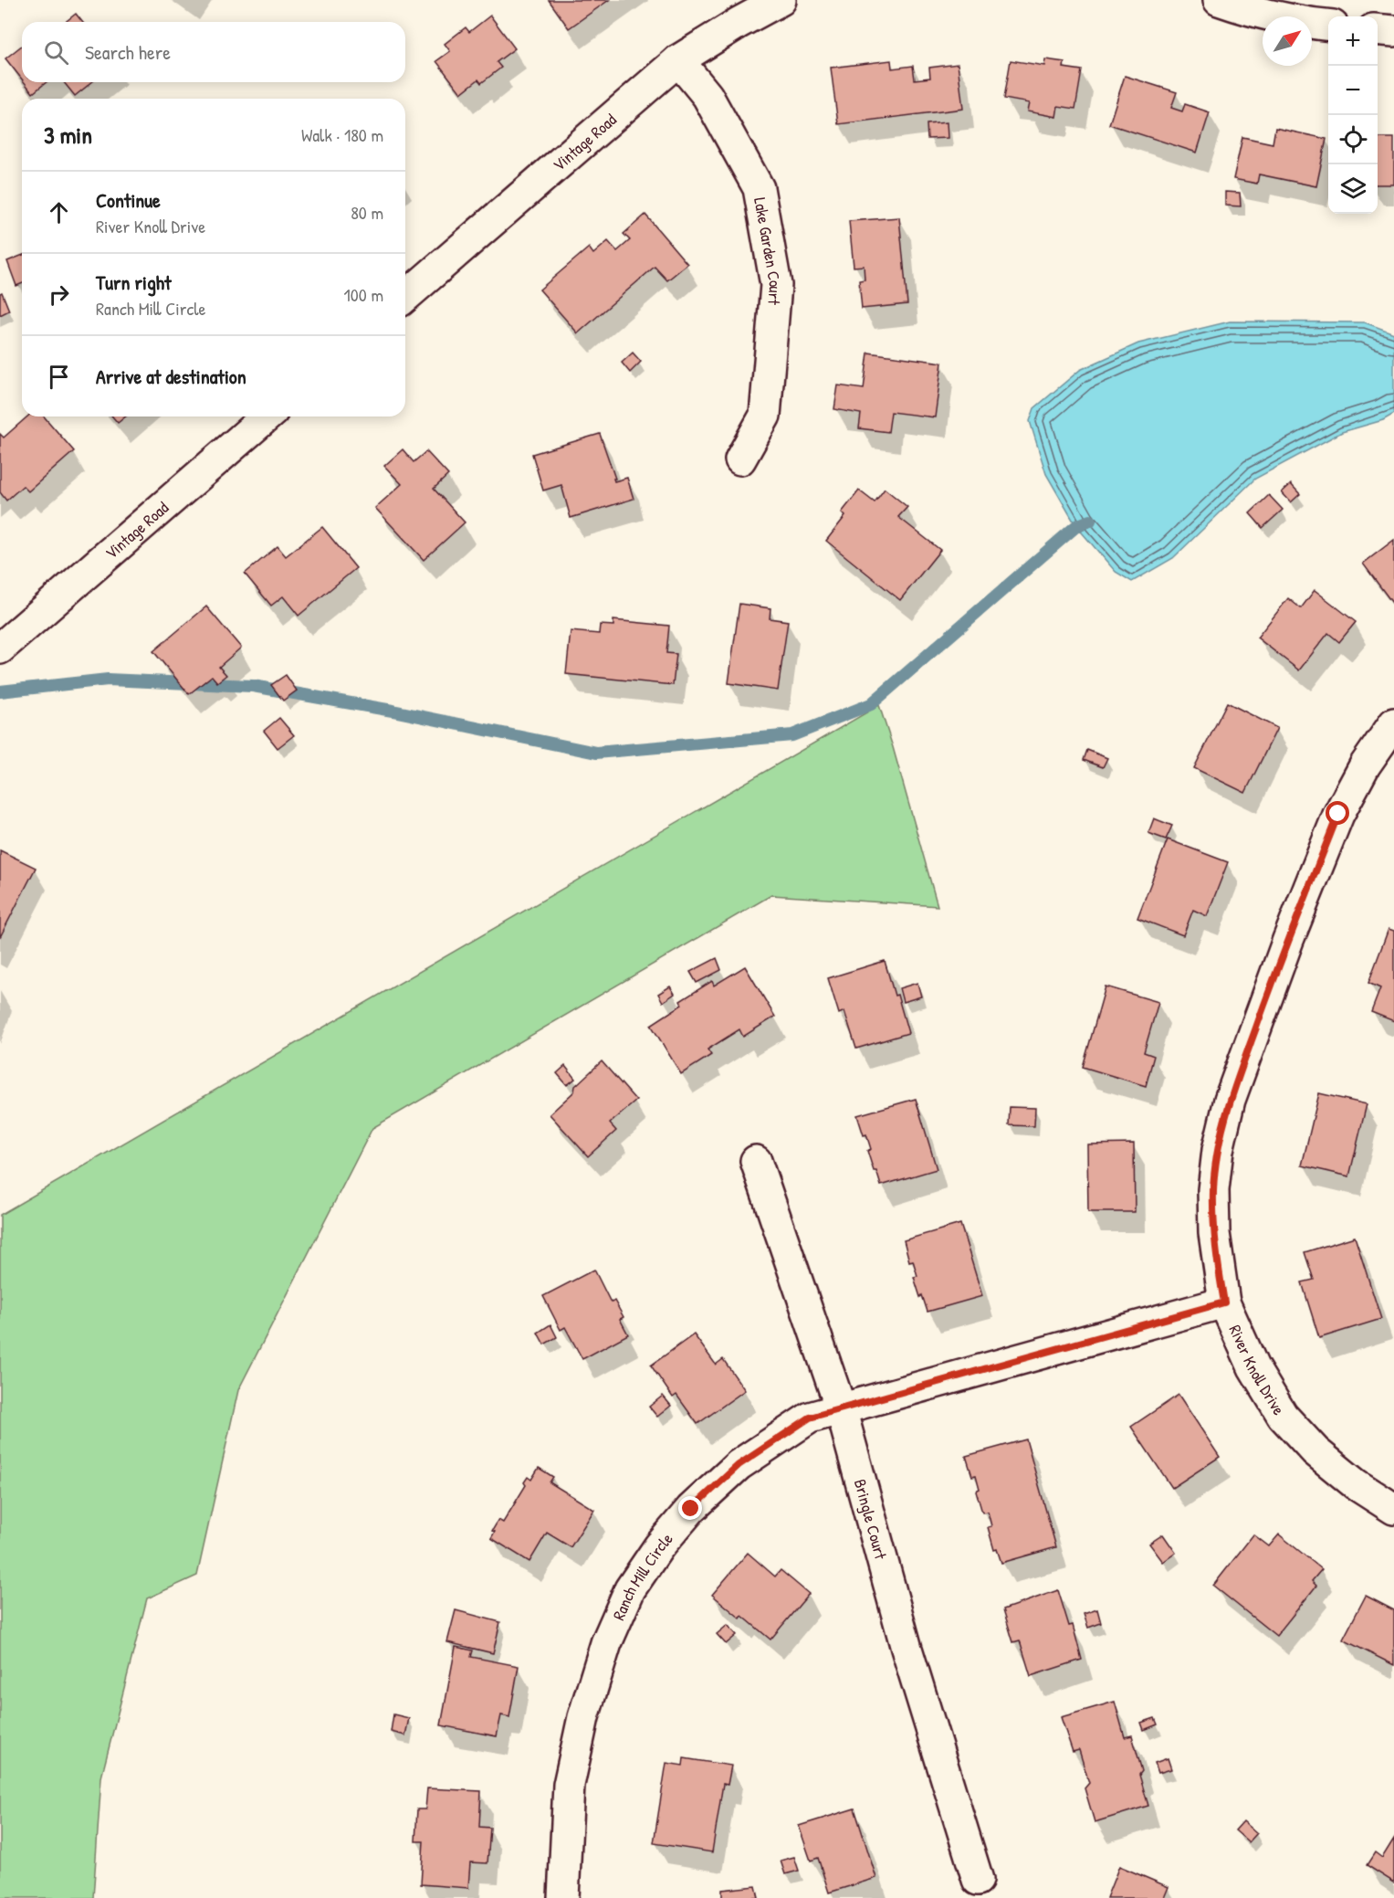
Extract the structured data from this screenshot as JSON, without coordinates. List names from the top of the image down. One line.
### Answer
{"streets":{"street":["Vintage Road","Lake Garden Court","River Knoll Drive","Bringle Court","Ranch Mill Circle"]},"crossings":[["Vintage Road","Lake Garden Court"],["River Knoll Drive","Ranch Mill Circle"],["Bringle Court","Ranch Mill Circle"]],"north":"top right","page":{"map_buttons":["+","−"],"search":"Search here","heading":["3 min","Walk · 180 m"],"list":[["Continue","River Knoll Drive","80 m"],["Turn right","Ranch Mill Circle","100 m"],"Arrive at destination"]}}
